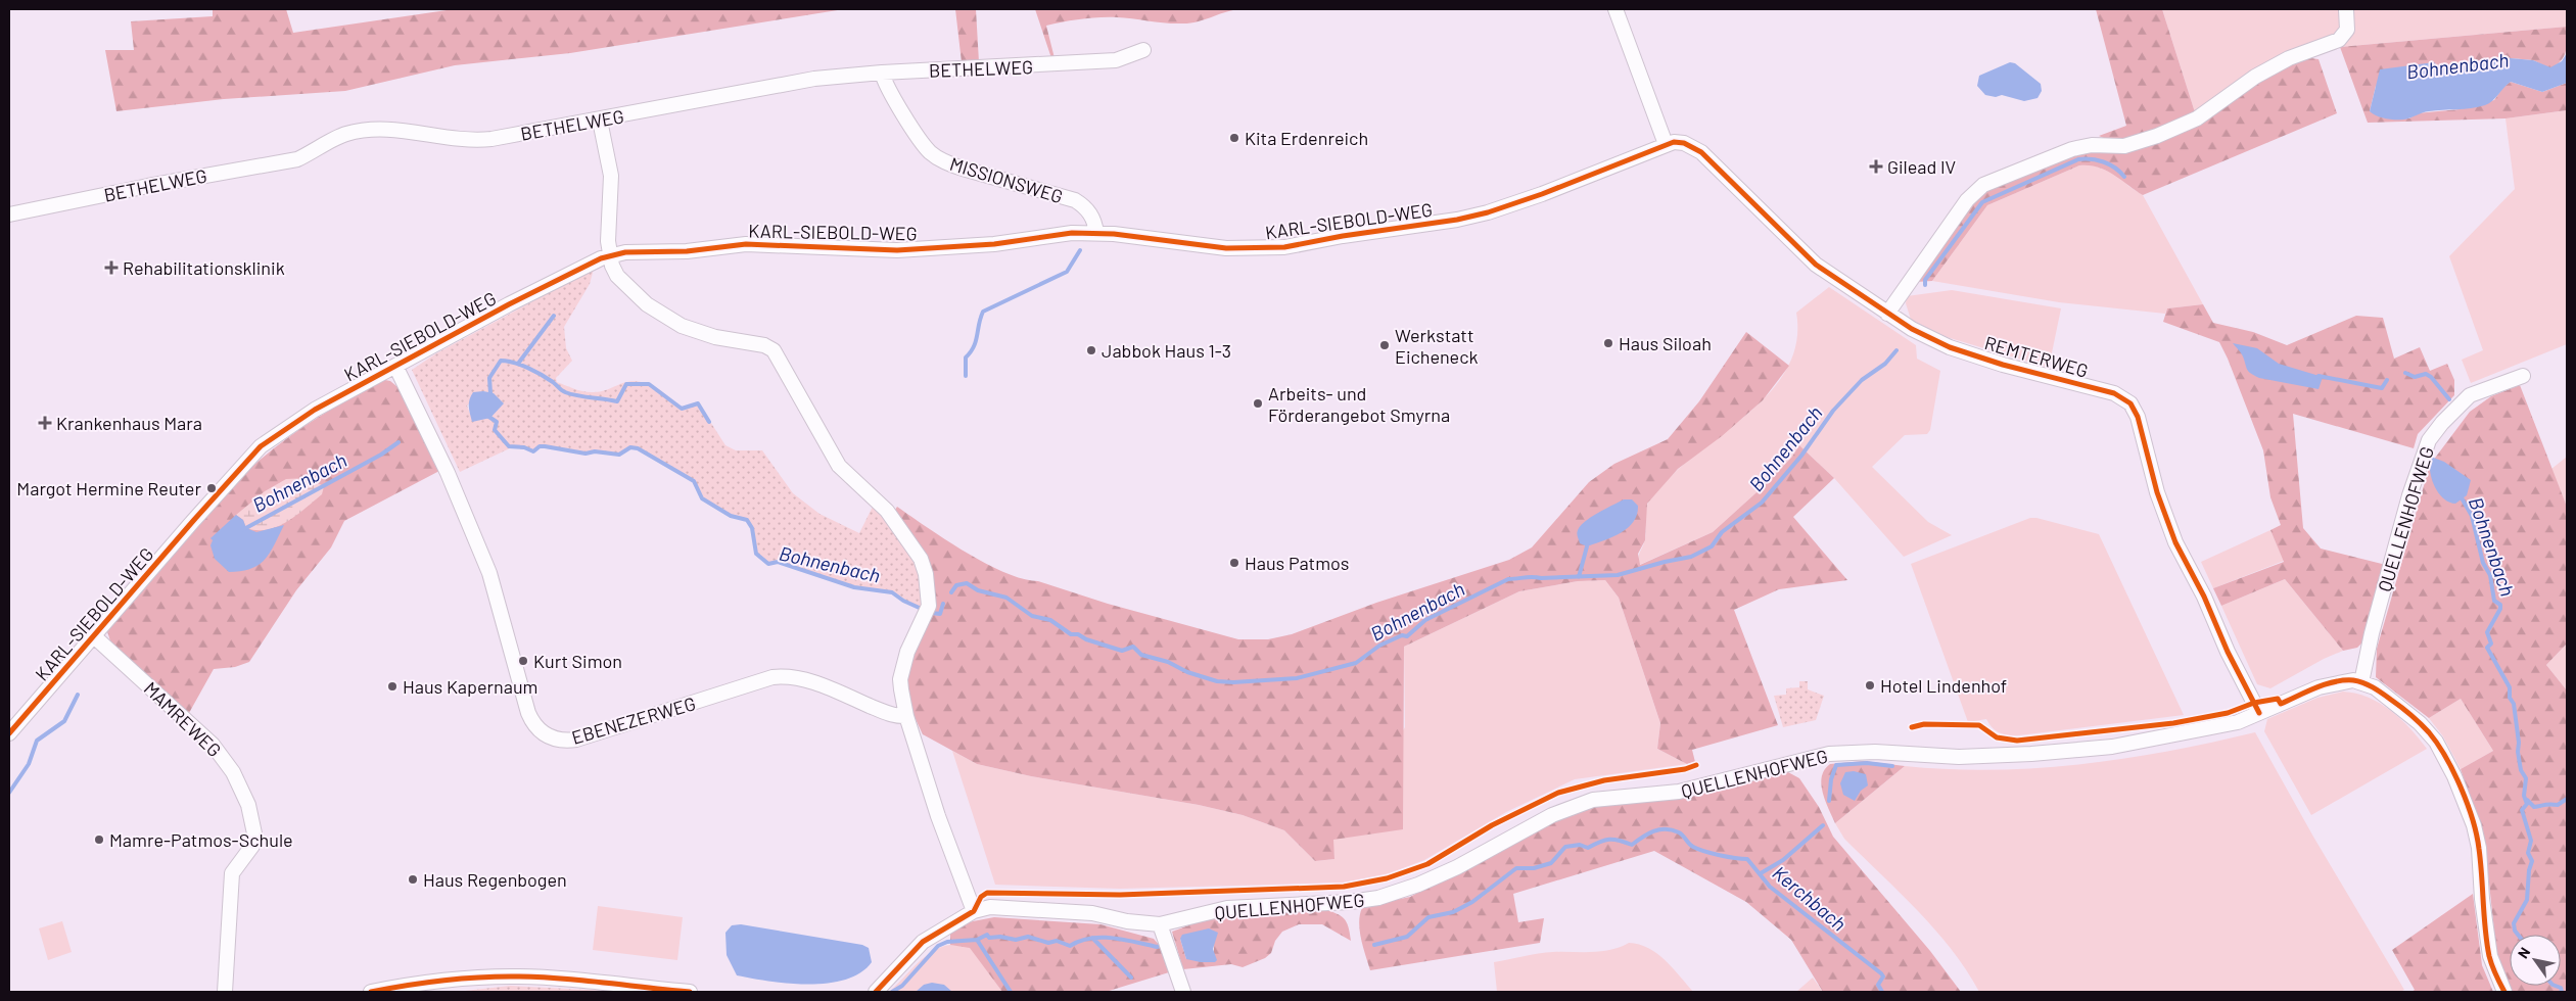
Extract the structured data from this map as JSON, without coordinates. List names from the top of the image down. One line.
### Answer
{"streets":{"street":["BETHELWEG","MISSIONSWEG","KARL-SIEBOLD-WEG","REMTERWEG","QUELLENHOFWEG","MAMREWEG","EBENEZERWEG"]},"crossings":[["BETHELWEG","MISSIONSWEG"],["MISSIONSWEG","KARL-SIEBOLD-WEG"],["KARL-SIEBOLD-WEG","REMTERWEG"],["KARL-SIEBOLD-WEG","MAMREWEG"],["KARL-SIEBOLD-WEG","EBENEZERWEG"],["REMTERWEG","QUELLENHOFWEG"]],"water":["Bohnenbach","Kerchbach"],"places":{"other":["Kita Erdenreich","Haus Siloah","Werkstatt Eicheneck","Jabbok Haus 1-3","Arbeits- und Förderangebot Smyrna","Margot Hermine Reuter","Haus Patmos","Kurt Simon","Hotel Lindenhof","Haus Kapernaum","Mamre-Patmos-Schule","Haus Regenbogen"],"health":["Gilead IV","Rehabilitationsklinik","Krankenhaus Mara"]},"north":"top left"}
